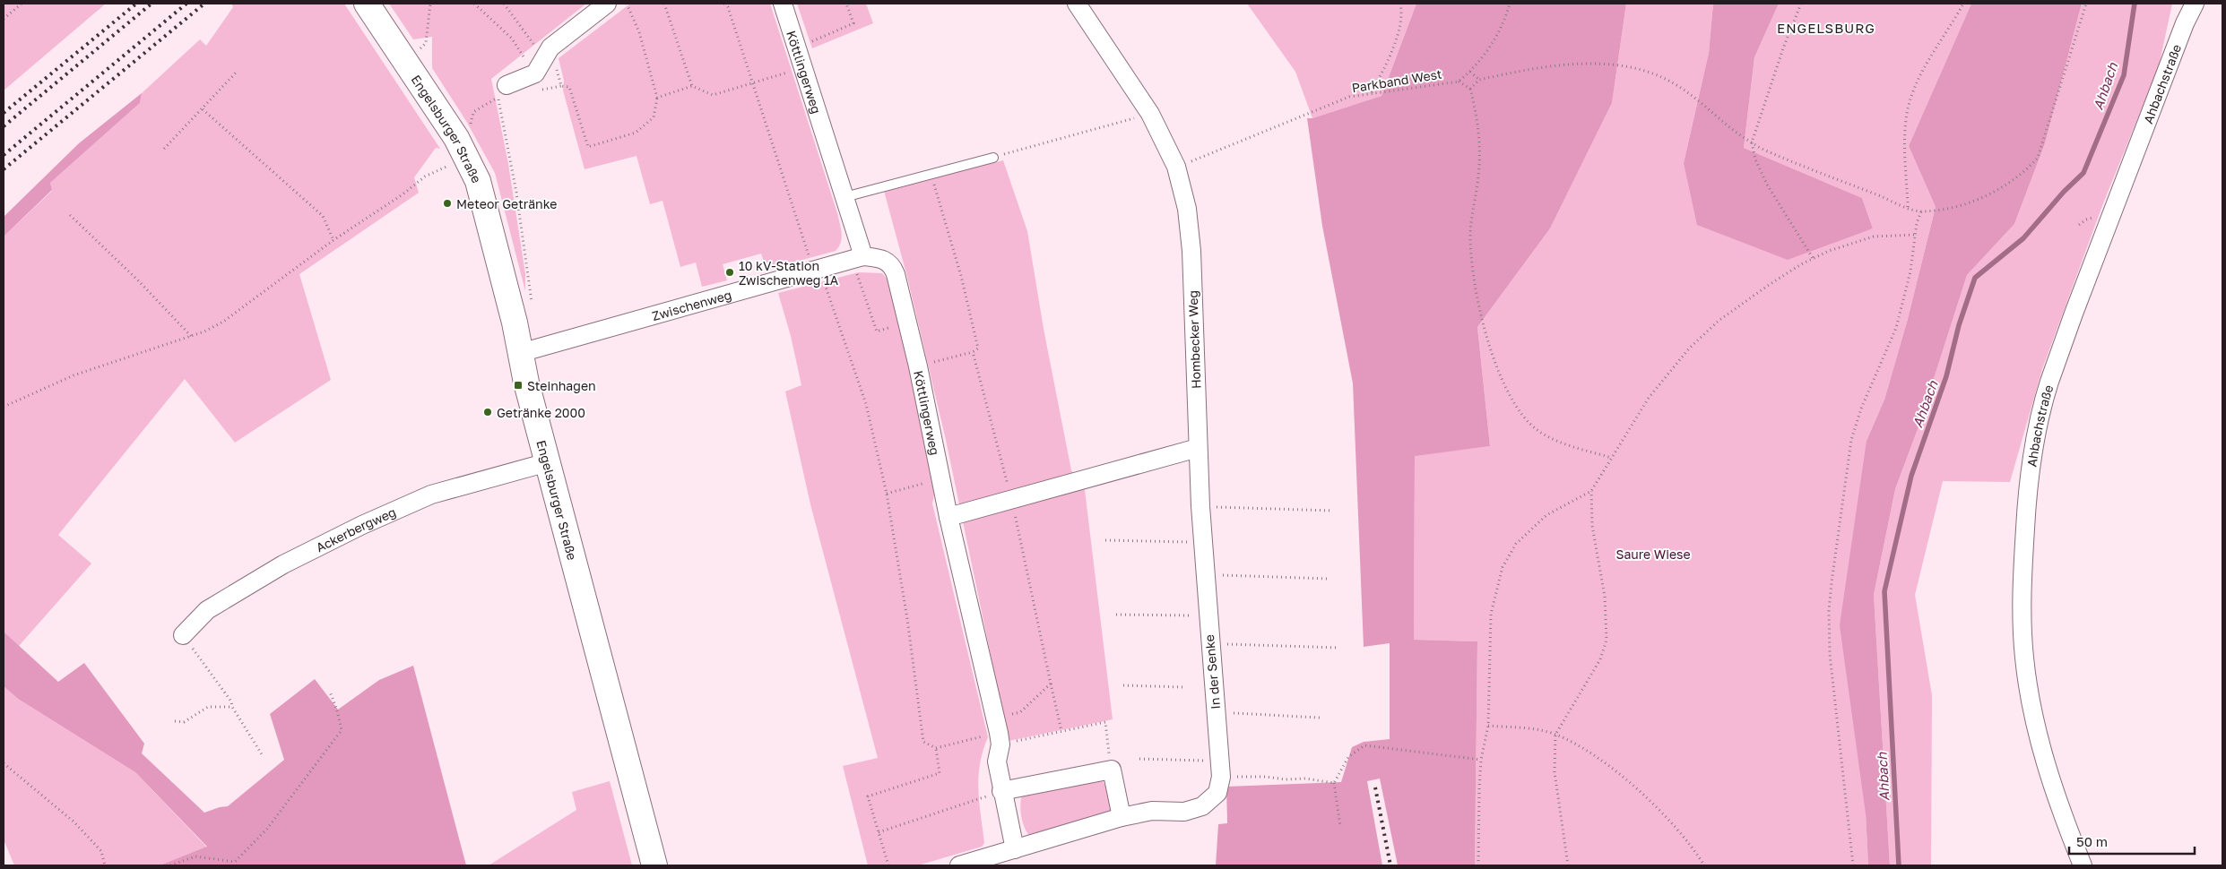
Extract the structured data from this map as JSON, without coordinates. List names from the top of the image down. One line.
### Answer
{"streets":{"street":["Köttlingerweg","Ahbachstraße","Engelsburger Straße","Zwischenweg","Hombecker Weg","Ackerbergweg","In der Senke"],"path":["Parkband West"]},"crossings":[["Köttlingerweg","Zwischenweg"],["Köttlingerweg","In der Senke"],["Parkband West","Hombecker Weg"],["Engelsburger Straße","Zwischenweg"],["Engelsburger Straße","Ackerbergweg"],["Hombecker Weg","In der Senke"]],"districts":["ENGELSBURG"],"water":["Ahbach"],"parks":["Saure Wiese"],"places":{"other":["Meteor Getränke","10 kV-Station Zwischenweg 1A","Getränke 2000"],"transit":["Steinhagen"]},"scale_bar":"50 m"}
